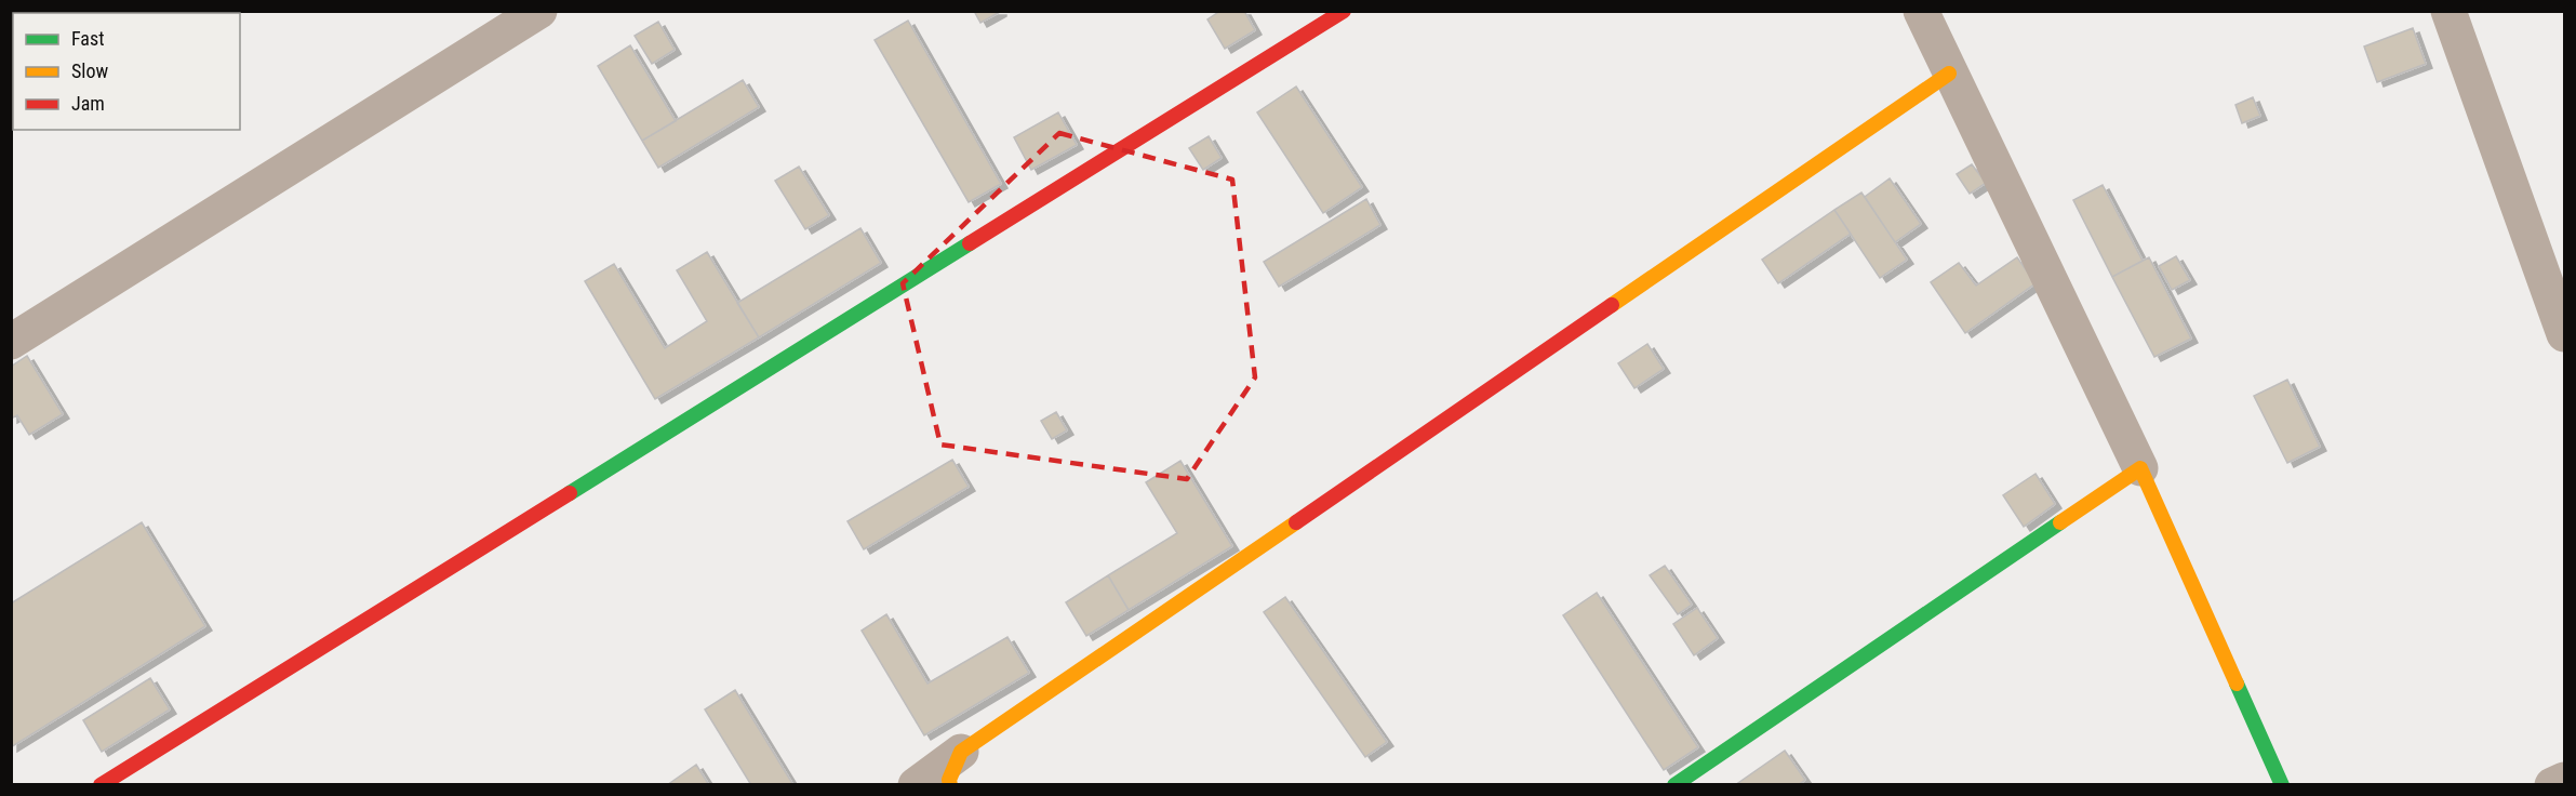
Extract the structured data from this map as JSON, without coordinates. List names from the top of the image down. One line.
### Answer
{"legend":["Fast","Slow","Jam"]}
